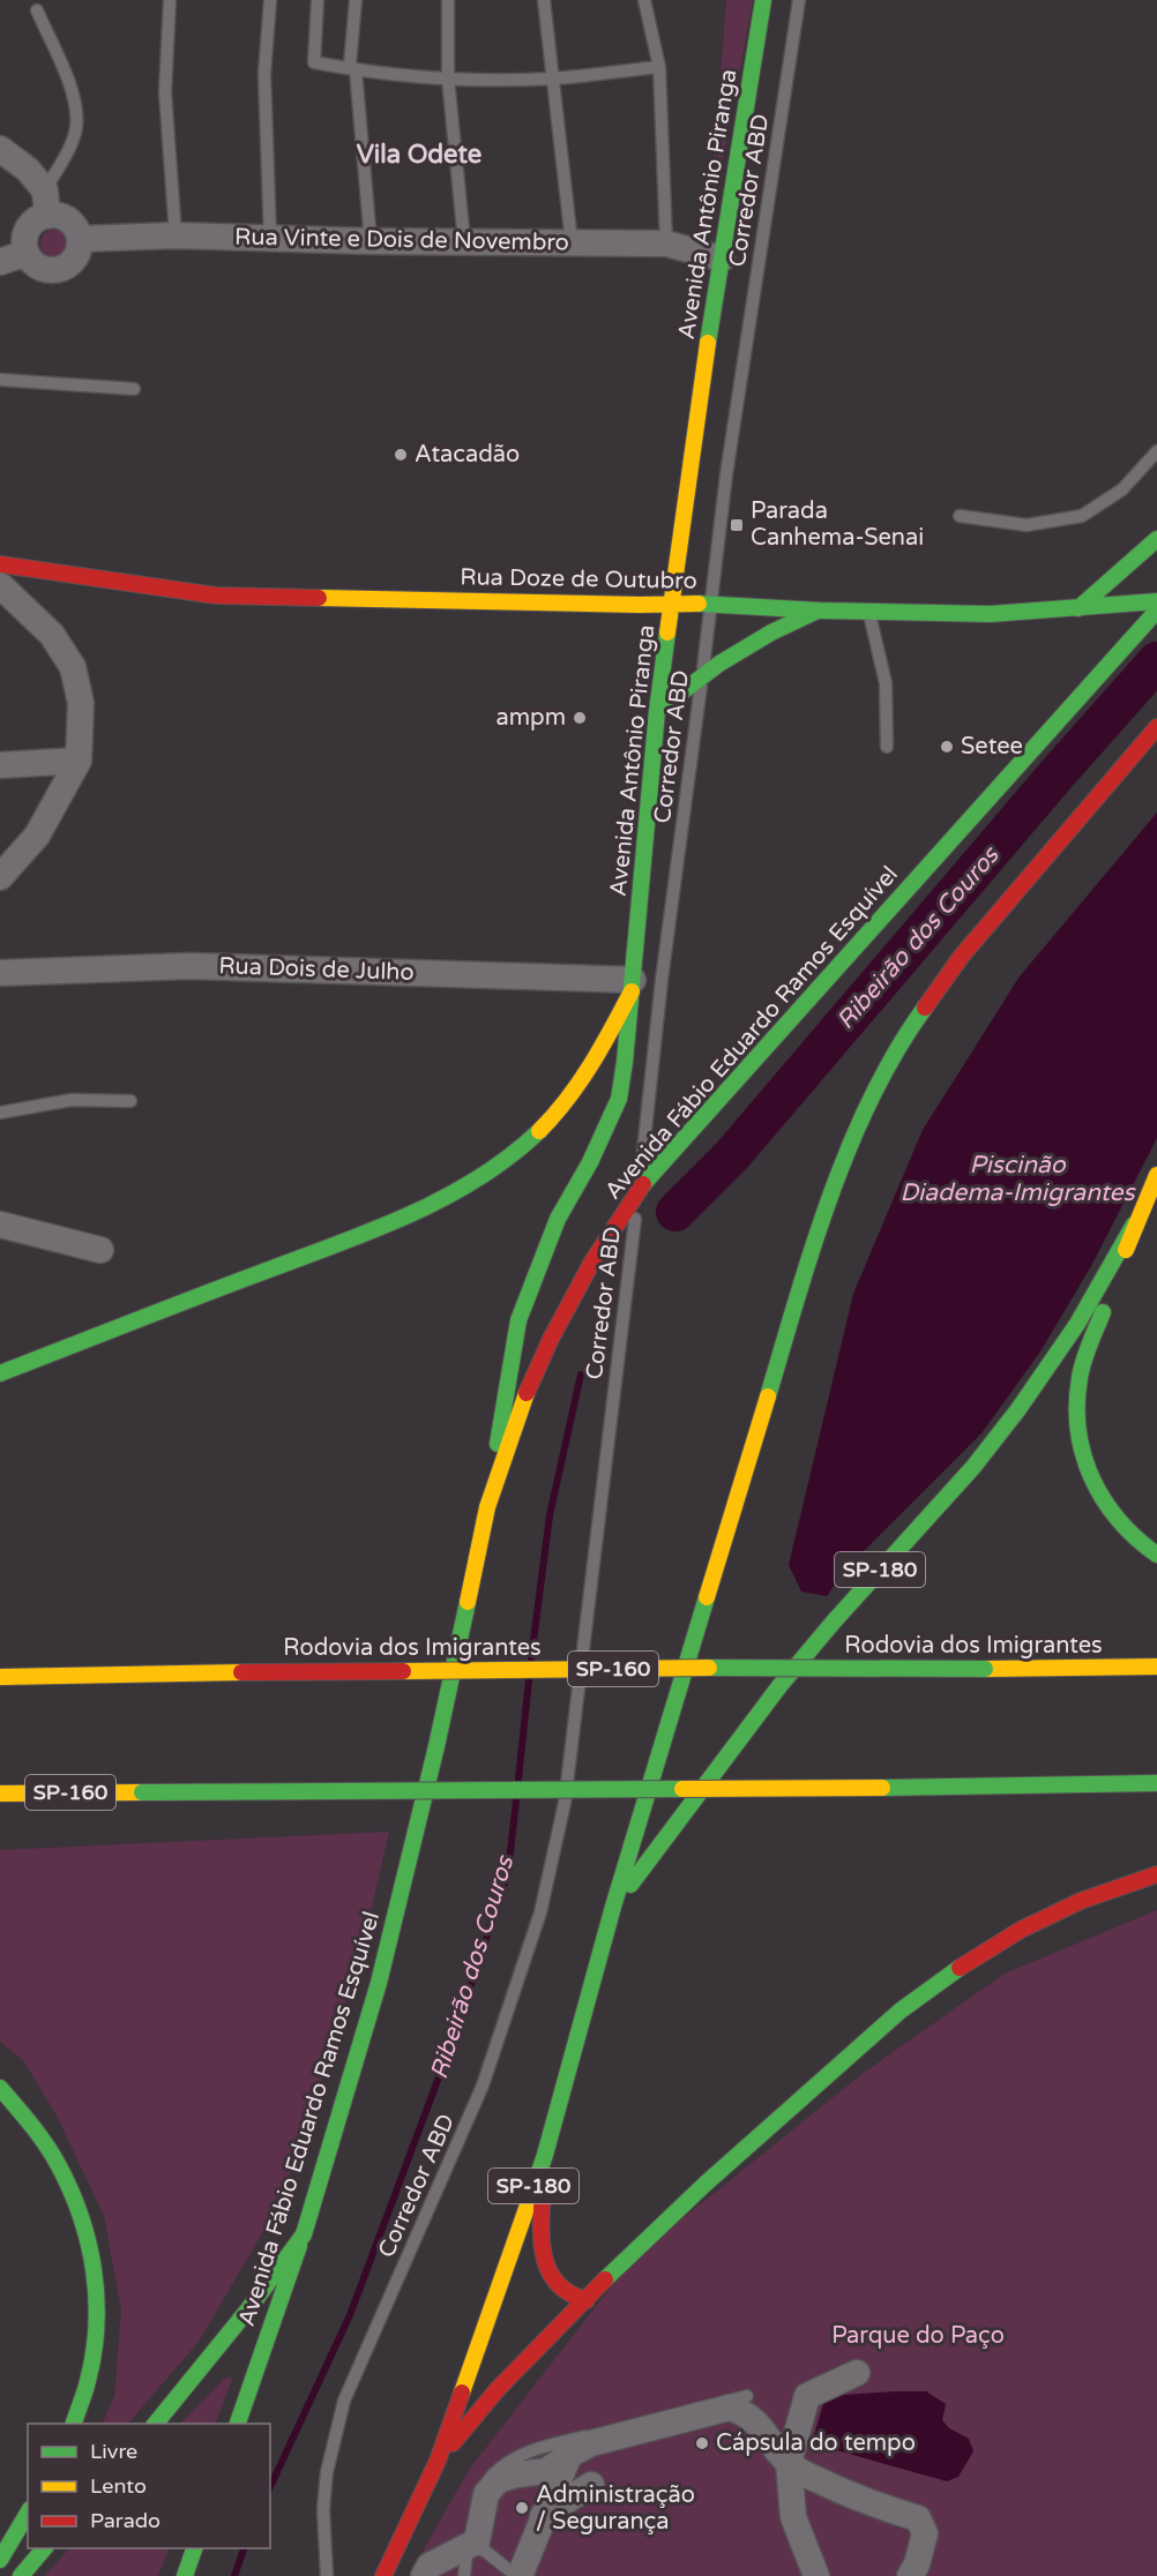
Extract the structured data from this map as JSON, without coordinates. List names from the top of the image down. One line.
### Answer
{"streets":{"main road":["Avenida Antônio Piranga","Rua Doze de Outubro","Avenida Fábio Eduardo Ramos Esquível","SP-180","Rodovia dos Imigrantes","SP-160"],"street":["Rua Vinte e Dois de Novembro","Rua Dois de Julho"],"lane":["Corredor ABD"]},"crossings":[["Corredor ABD","Rua Doze de Outubro"],["Corredor ABD","Avenida Fábio Eduardo Ramos Esquível"],["Avenida Antônio Piranga","Rua Vinte e Dois de Novembro"],["Avenida Antônio Piranga","Rua Doze de Outubro"],["Avenida Antônio Piranga","Rua Dois de Julho"],["Avenida Antônio Piranga","Avenida Fábio Eduardo Ramos Esquível"]],"districts":["Vila Odete"],"water":["Ribeirão dos Couros","Piscinão Diadema-Imigrantes"],"parks":["Parque do Paço"],"places":{"other":["Atacadão","ampm","Setee","Cápsula do tempo","Administração / Segurança"],"transit":["Parada Canhema-Senai"]},"legend":["Livre","Lento","Parado"]}
